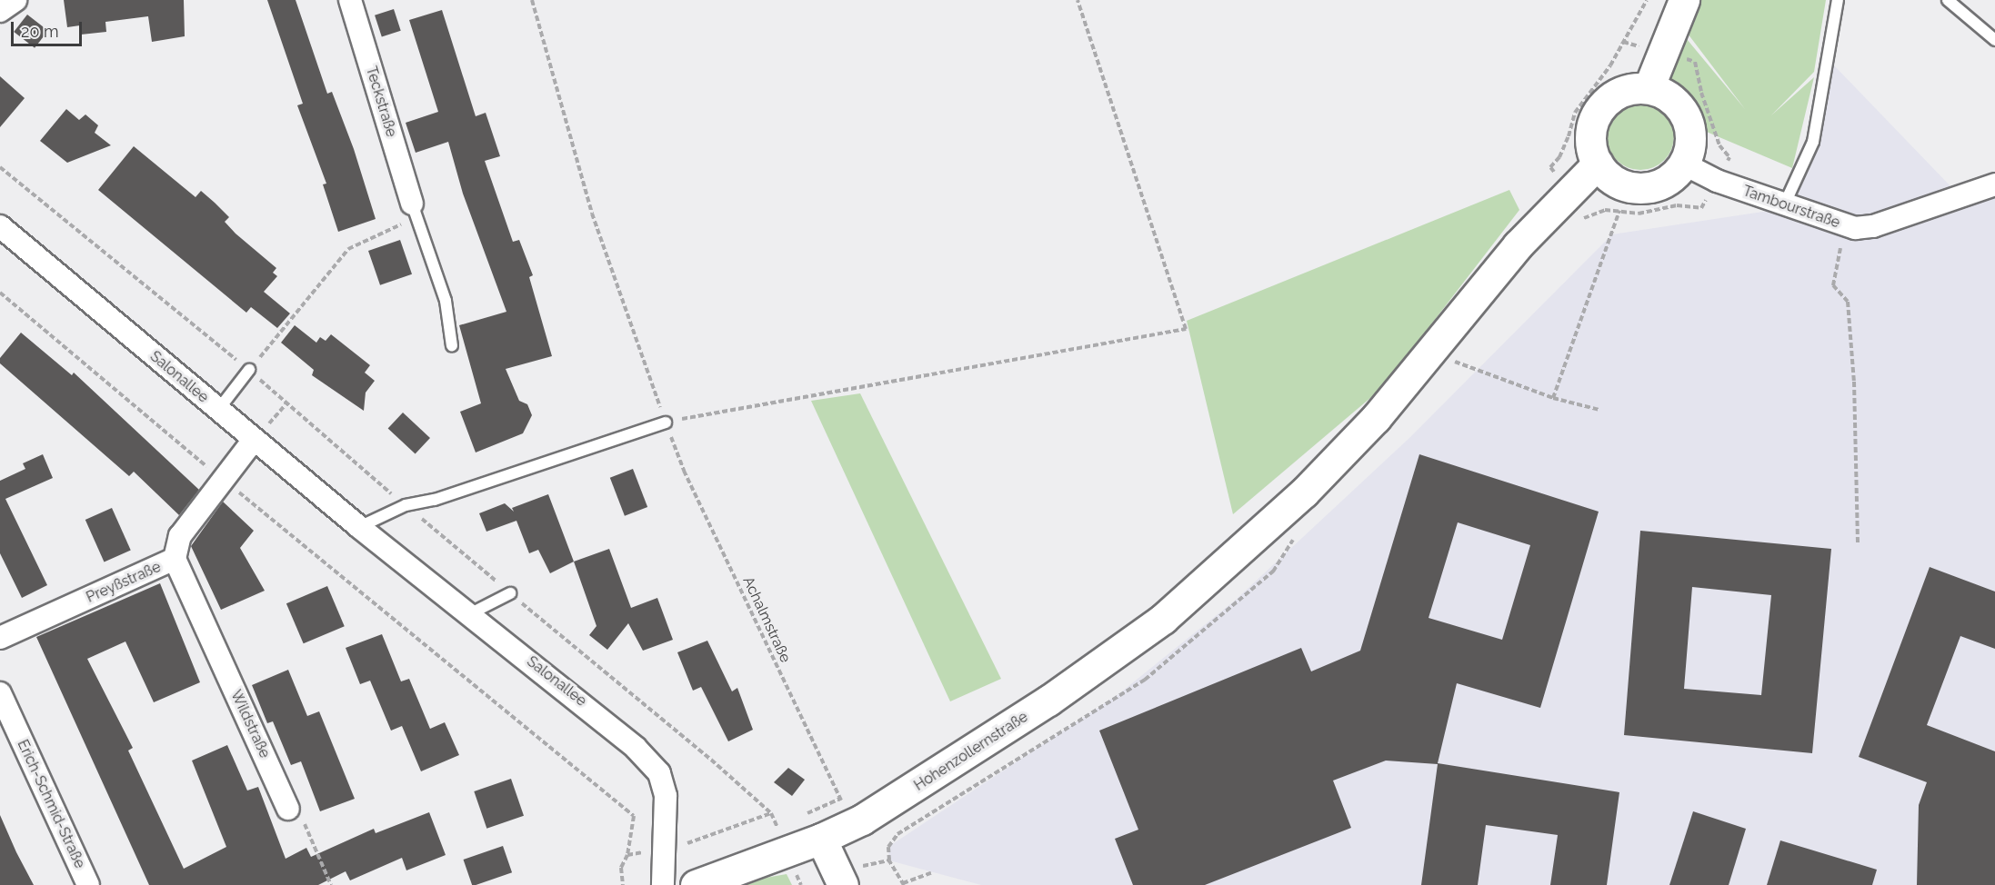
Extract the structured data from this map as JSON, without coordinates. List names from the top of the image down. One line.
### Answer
{"streets":{"main road":["Hohenzollernstraße"],"street":["Teckstraße","Tambourstraße","Salonallee","Preyßstraße","Wildstraße","Erich-Schmid-Straße"],"path":["Achalmstraße"]},"crossings":[["Tambourstraße","Hohenzollernstraße"],["Salonallee","Preyßstraße"],["Preyßstraße","Wildstraße"],["Achalmstraße","Hohenzollernstraße"]],"scale_bar":"20 m"}
